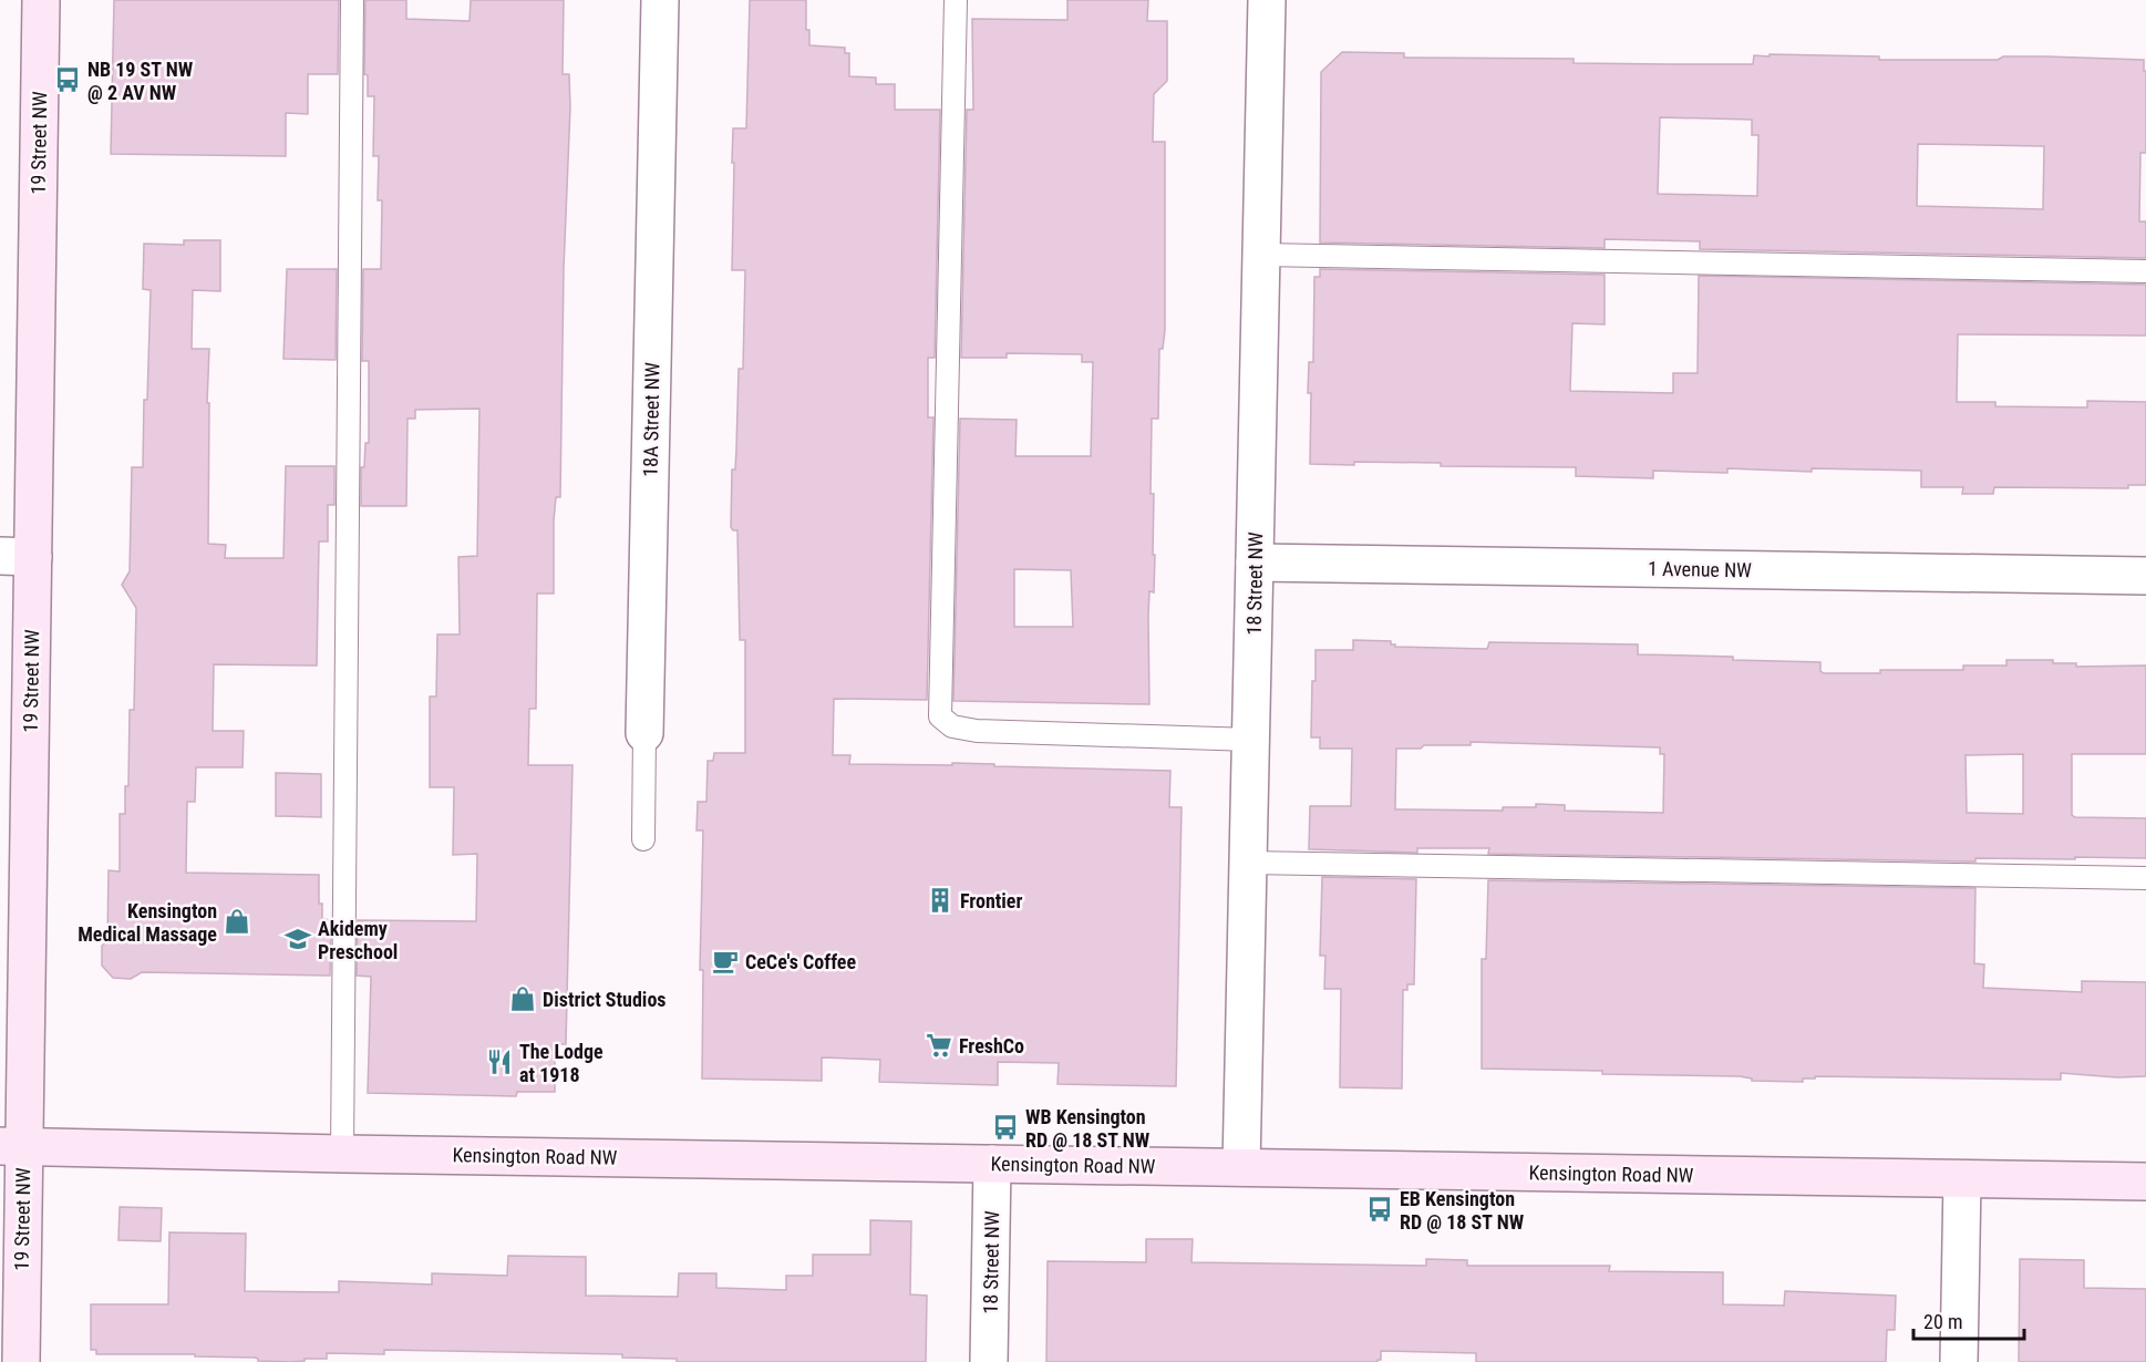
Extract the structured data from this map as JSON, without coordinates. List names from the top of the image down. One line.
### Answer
{"streets":{"street":["19 Street NW","18A Street NW","1 Avenue NW","18 Street NW","Kensington Road NW"]},"crossings":[["19 Street NW","Kensington Road NW"],["1 Avenue NW","18 Street NW"],["18 Street NW","Kensington Road NW"]],"places":{"bus stop":["NB 19 ST NW @ 2 AV NW","WB Kensington RD @ 18 ST NW","EB Kensington RD @ 18 ST NW"],"building":["Frontier"],"shop":["Kensington Medical Massage","District Studios"],"school or university":["Akidemy Preschool"],"cafe":["CeCe's Coffee"],"supermarket":["FreshCo"],"restaurant":["The Lodge at 1918"]},"scale_bar":"20 m"}
